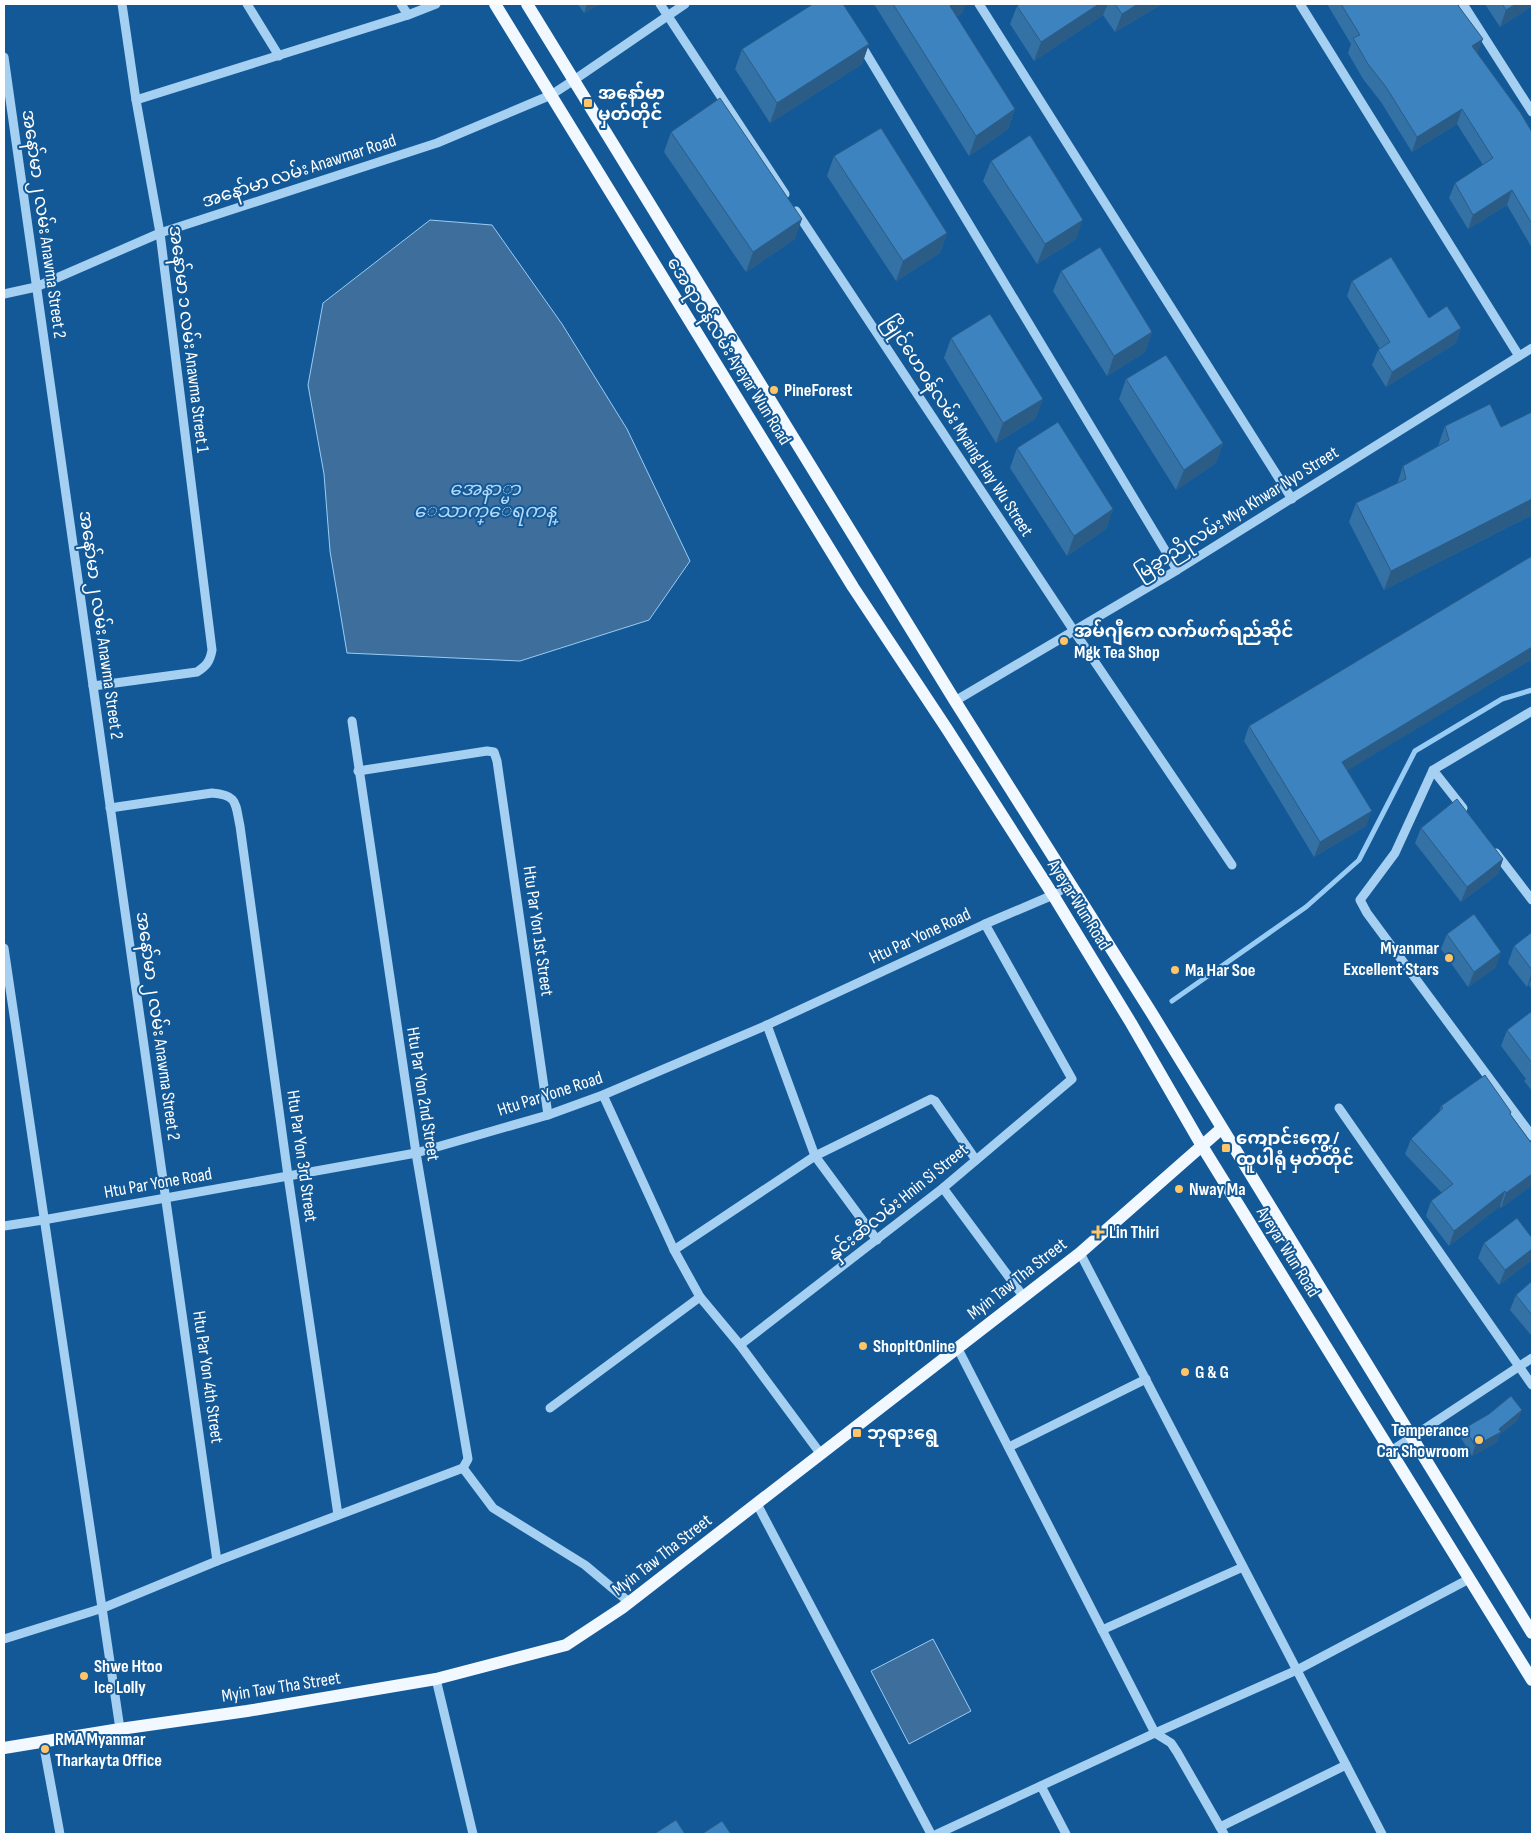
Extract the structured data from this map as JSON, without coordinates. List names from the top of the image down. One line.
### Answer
{"streets":{"main road":["အေရာဝန်လမ်း Ayeyar Wun Road","Ayeyar Wun Road","Myin Taw Tha Street"],"street":["အနော်မာ လမ်း Anawmar Road","အနော်မာ ၂ လမ်း Anawma Street 2","အနော်မာ ၁ လမ်း Anawma Street 1","မြိုင်ဟေဝန်လမ်း Myaing Hay Wu Street","မြခွာညိုလမ်း Mya Khwar Nyo Street","Htu Par Yon 1st Street","Htu Par Yone Road","Htu Par Yon 2nd Street","Htu Par Yon 3rd Street","နှင်းဆီလမ်း Hnin Si Street","Htu Par Yon 4th Street"]},"crossings":[["အနော်မာ လမ်း Anawmar Road","အနော်မာ ၂ လမ်း Anawma Street 2"],["အနော်မာ လမ်း Anawmar Road","အနော်မာ ၁ လမ်း Anawma Street 1"],["အနော်မာ လမ်း Anawmar Road","အေရာဝန်လမ်း Ayeyar Wun Road"],["အနော်မာ ၂ လမ်း Anawma Street 2","အနော်မာ ၁ လမ်း Anawma Street 1"],["အနော်မာ ၂ လမ်း Anawma Street 2","Htu Par Yone Road"],["အနော်မာ ၂ လမ်း Anawma Street 2","Htu Par Yon 3rd Street"],["အနော်မာ ၂ လမ်း Anawma Street 2","Htu Par Yon 4th Street"],["အေရာဝန်လမ်း Ayeyar Wun Road","မြခွာညိုလမ်း Mya Khwar Nyo Street"],["အေရာဝန်လမ်း Ayeyar Wun Road","Ayeyar Wun Road"],["မြိုင်ဟေဝန်လမ်း Myaing Hay Wu Street","မြခွာညိုလမ်း Mya Khwar Nyo Street"],["မြခွာညိုလမ်း Mya Khwar Nyo Street","Ayeyar Wun Road"],["Ayeyar Wun Road","Htu Par Yone Road"],["Ayeyar Wun Road","Myin Taw Tha Street"],["Htu Par Yon 1st Street","Htu Par Yone Road"],["Htu Par Yon 1st Street","Htu Par Yon 2nd Street"],["Htu Par Yone Road","Htu Par Yon 2nd Street"],["Htu Par Yone Road","Htu Par Yon 3rd Street"],["Htu Par Yone Road","နှင်းဆီလမ်း Hnin Si Street"],["Htu Par Yone Road","Htu Par Yon 4th Street"]],"water":["အေနာ္မာ ေသာက္ေရကန္"],"places":{"transit":["အနော်မာ မှတ်တိုင်","ကျောင်းကွေ့ / ထူပါရုံ မှတ်တိုင်","ဘုရားရွေ"],"other":["PineForest","အမ်ဂျီကေ လက်ဖက်ရည်ဆိုင် Mgk Tea Shop","Myanmar Excellent Stars","Ma Har Soe","Nway Ma","ShopItOnline","G & G","Temperance Car Showroom","Shwe Htoo Ice Lolly","RMA Myanmar Tharkayta Office"],"health":["Lin Thiri"]}}
